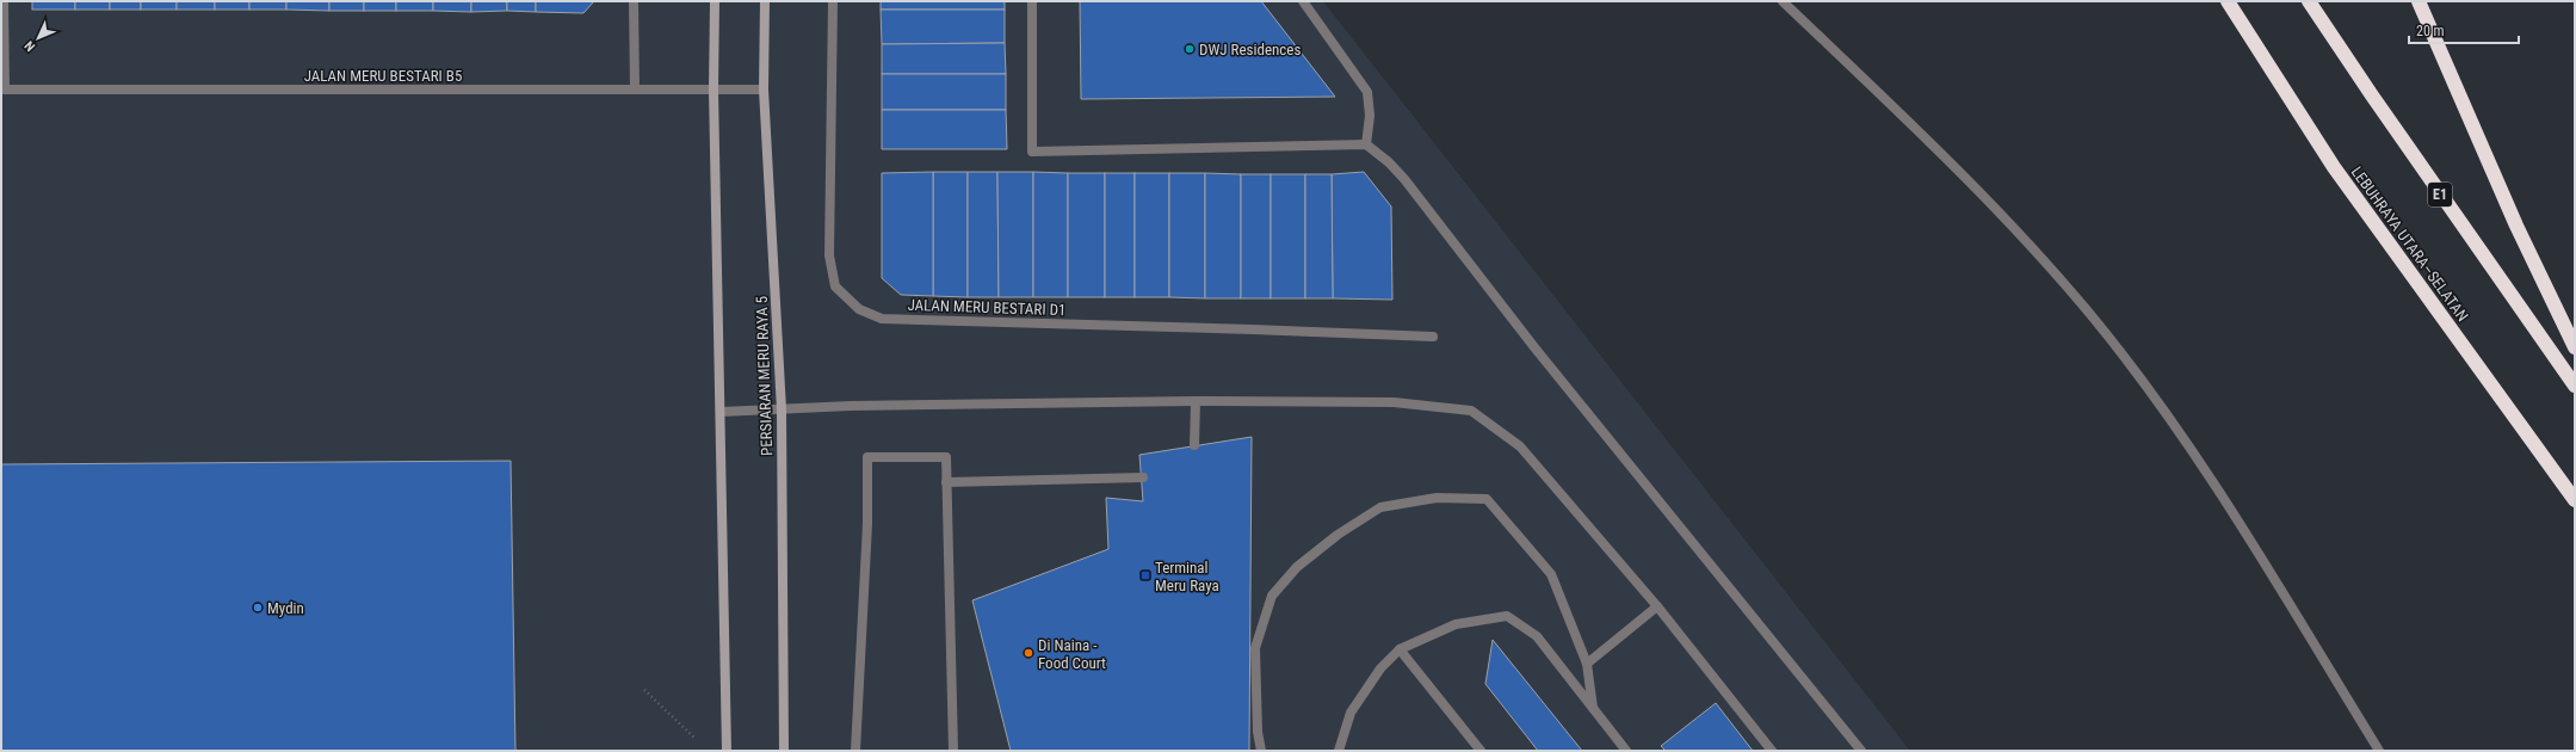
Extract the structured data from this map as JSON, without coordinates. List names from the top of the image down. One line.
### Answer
{"streets":{"highway":["E1","LEBUHRAYA UTARA–SELATAN"],"street":["JALAN MERU BESTARI B5","JALAN MERU BESTARI D1","PERSIARAN MERU RAYA 5"]},"crossings":[["JALAN MERU BESTARI B5","PERSIARAN MERU RAYA 5"]],"places":{"other":["DWJ Residences","Mydin","Di Naina - Food Court"],"transit":["Terminal Meru Raya"]},"scale_bar":"20 m","north":"bottom left"}
